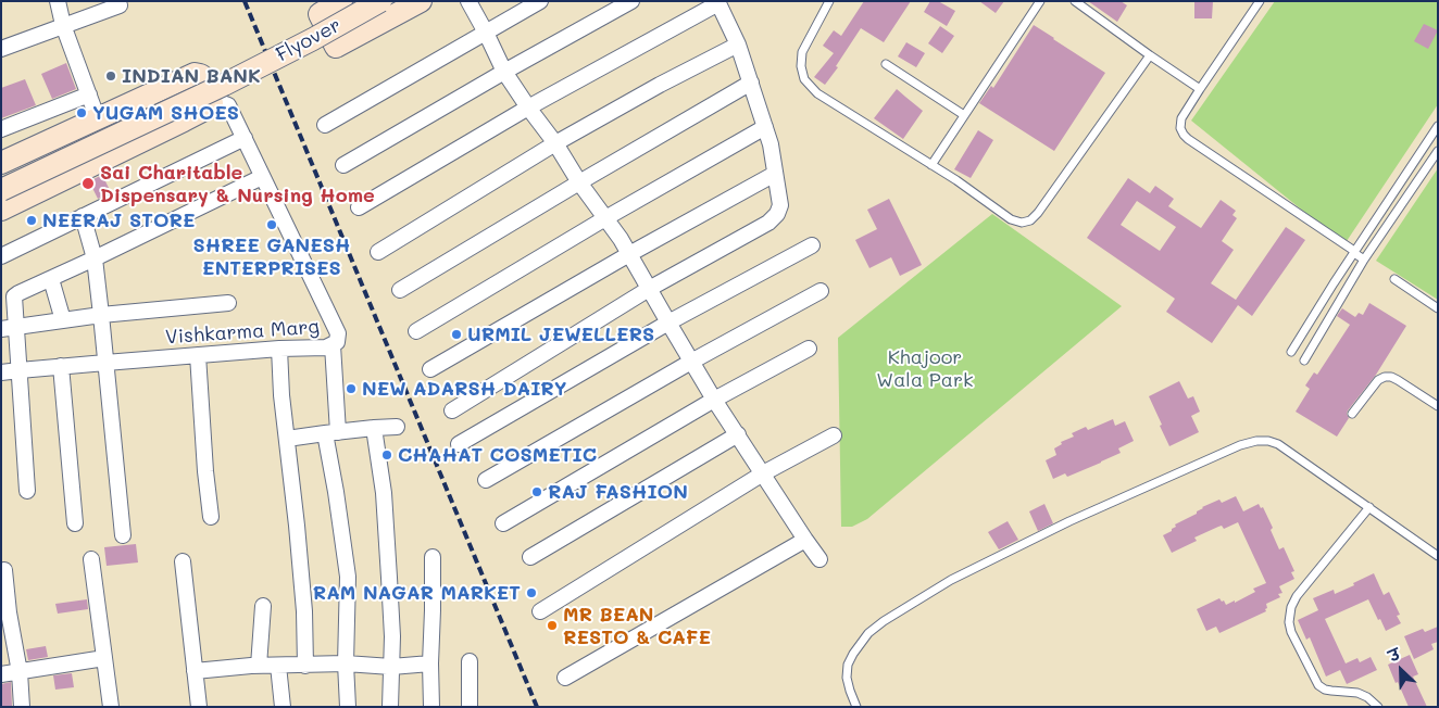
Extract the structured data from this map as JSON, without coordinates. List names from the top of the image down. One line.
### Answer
{"streets":{"street":["Flyover","Vishkarma Marg"]},"parks":["Khajoor Wala Park"],"places":["INDIAN BANK","YUGAM SHOES","Sai Charitable Dispensary & Nursing Home","NEERAJ STORE","SHREE GANESH ENTERPRISES","URMIL JEWELLERS","NEW ADARSH DAIRY","CHAHAT COSMETIC","RAJ FASHION","RAM NAGAR MARKET","MR BEAN RESTO & CAFE"],"north":"top left"}
